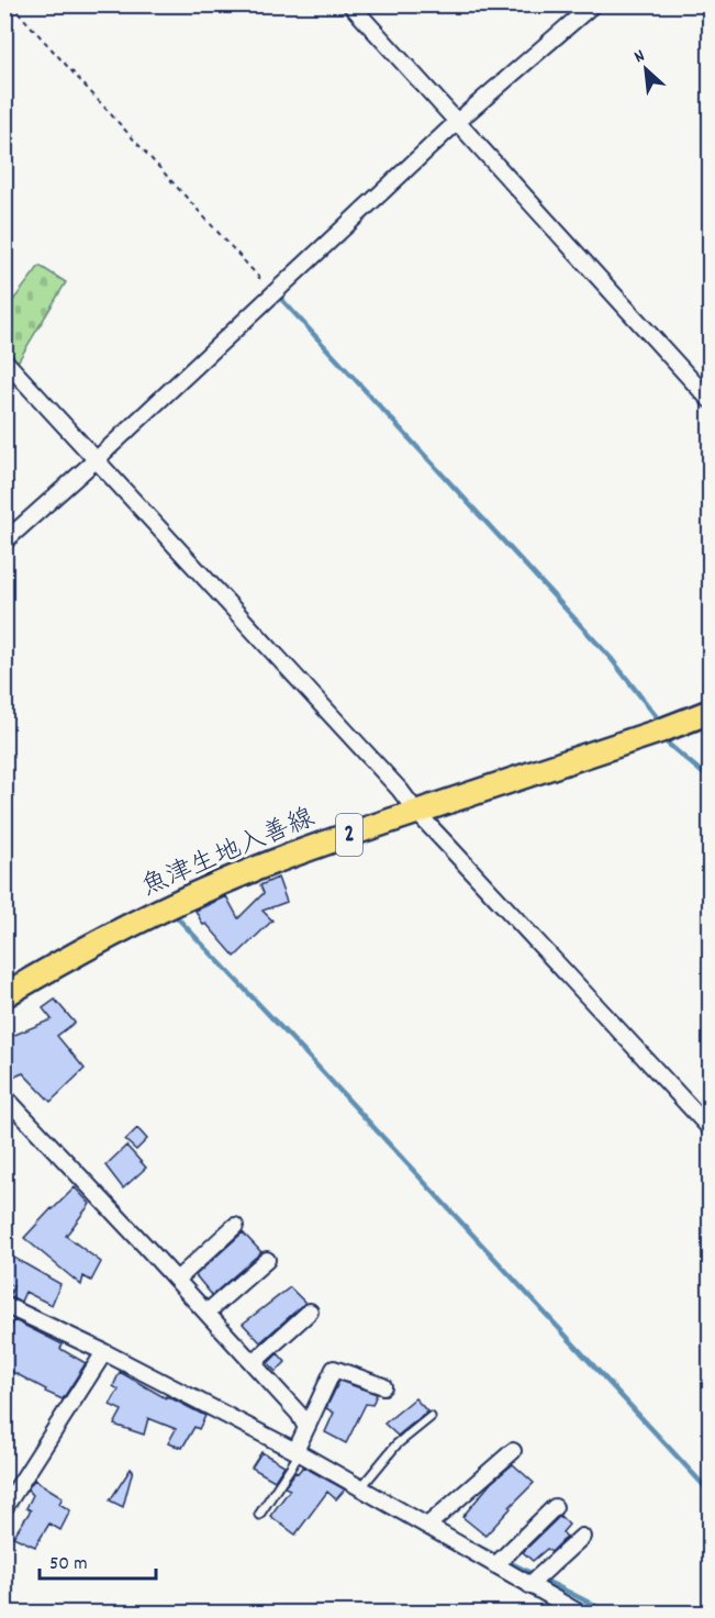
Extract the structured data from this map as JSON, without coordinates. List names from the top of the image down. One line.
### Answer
{"streets":{"main road":["2","魚津生地入善線"]},"scale_bar":"50 m","north":"top left"}
